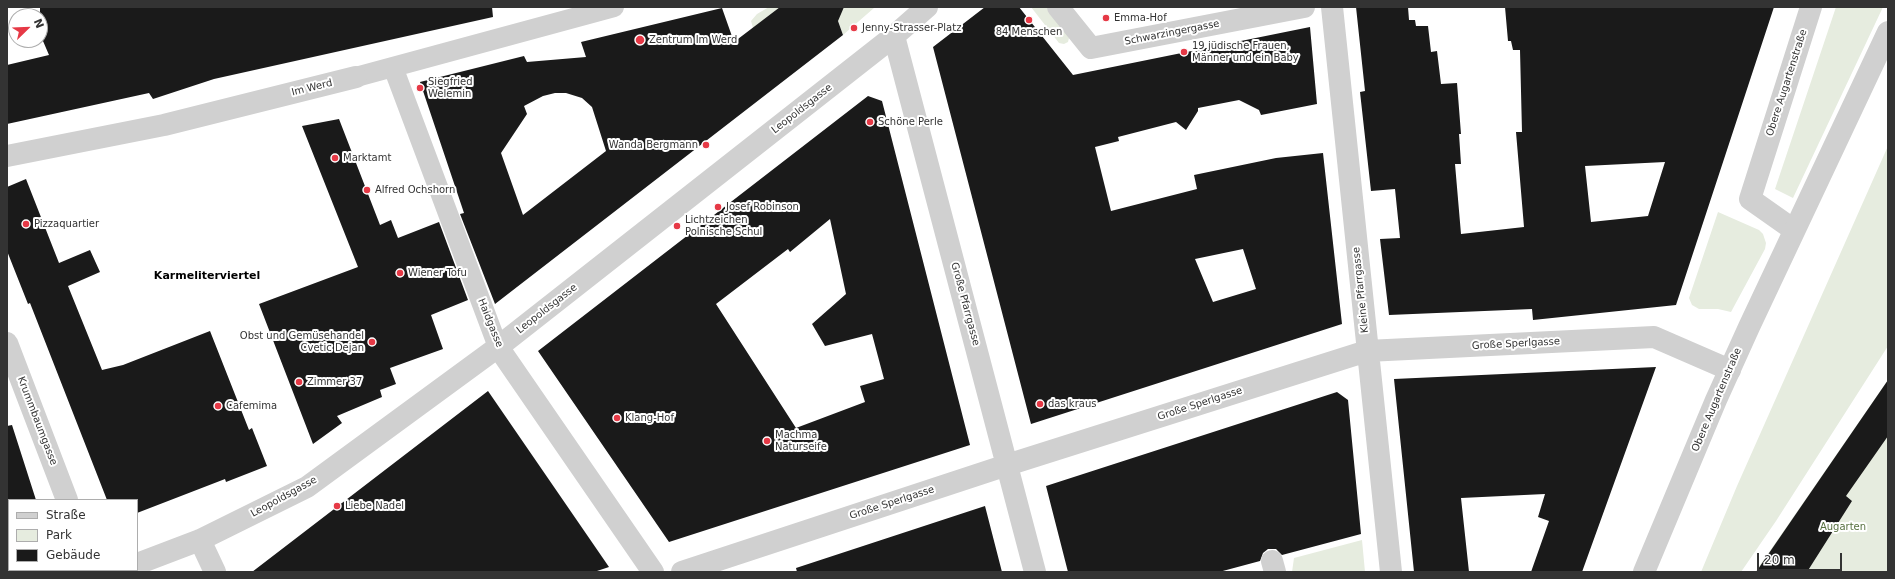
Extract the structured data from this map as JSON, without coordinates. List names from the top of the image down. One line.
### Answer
{"streets":{"street":["Schwarzingergasse","Obere Augartenstraße","Im Werd","Leopoldsgasse","Kleine Pfarrgasse","Große Pfarrgasse","Haidgasse","Große Sperlgasse","Krummbaumgasse"]},"crossings":[["Obere Augartenstraße","Große Sperlgasse"],["Im Werd","Haidgasse"],["Leopoldsgasse","Große Pfarrgasse"],["Leopoldsgasse","Haidgasse"],["Kleine Pfarrgasse","Große Sperlgasse"],["Große Pfarrgasse","Große Sperlgasse"]],"districts":["Karmeliterviertel"],"parks":["Augarten"],"places":["Emma-Hof","84 Menschen","Jenny-Strasser-Platz","Zentrum Im Werd","19 jüdische Frauen, Männer und ein Baby","Siegfried Welemin","Schöne Perle","Wanda Bergmann","Marktamt","Alfred Ochshorn","Josef Robinson","Pizzaquartier","Lichtzeichen Polnische Schul","Wiener Tofu","Obst und Gemüsehandel Cvetic Dejan","Zimmer 37","das kraus","Cafemima","Klang-Hof","Machma Naturseife","Liebe Nadel"],"legend":["Straße","Park","Gebäude"],"scale_bar":"20 m","north":"top right"}
